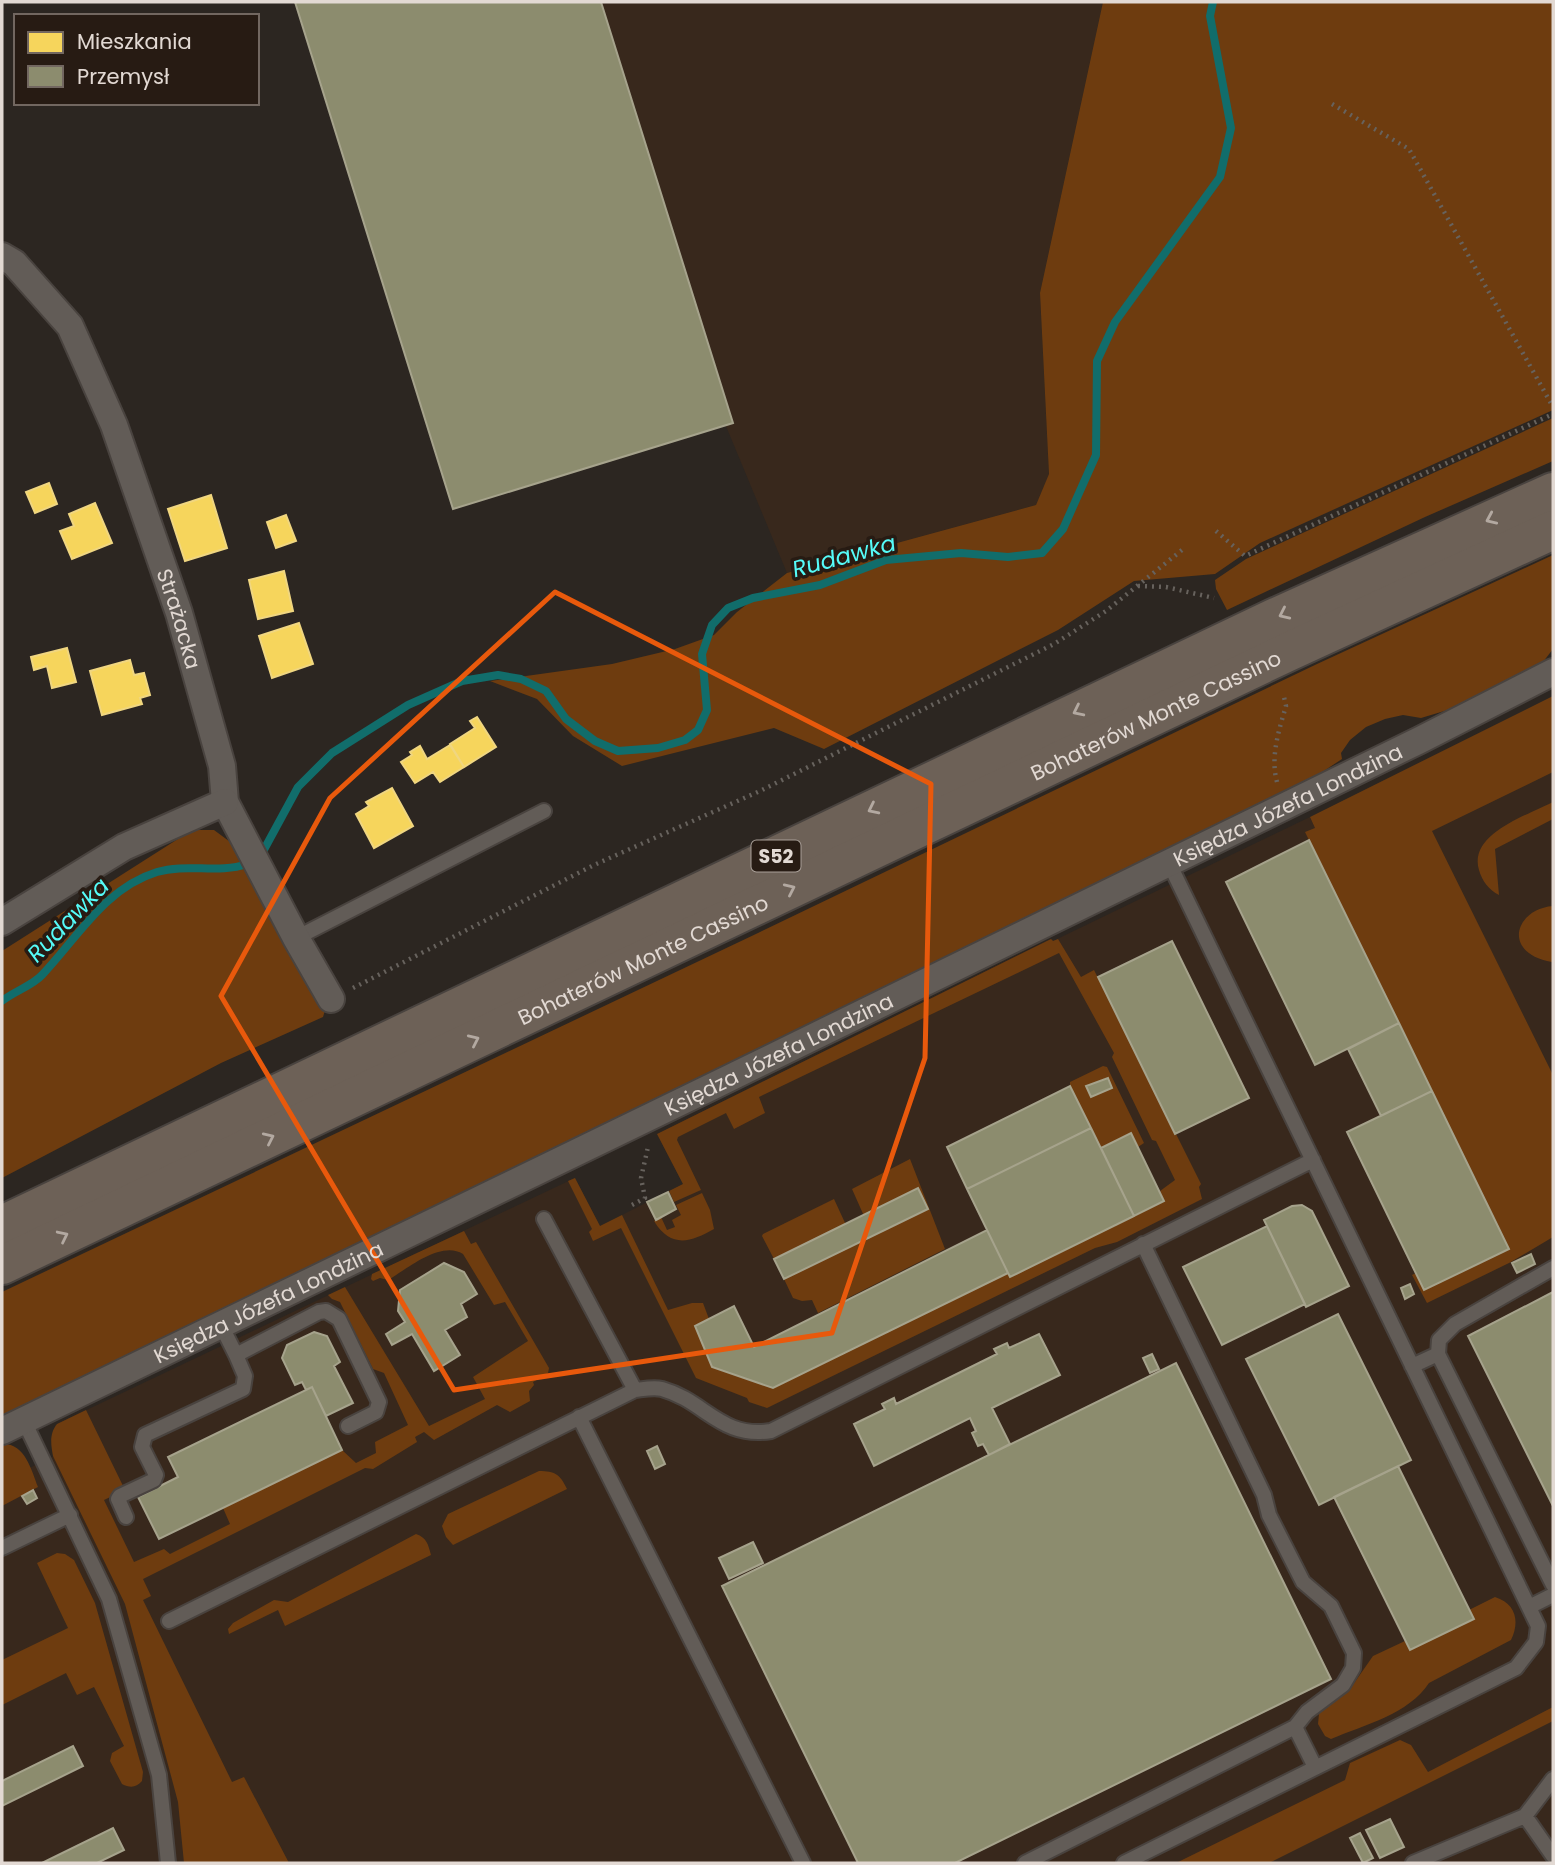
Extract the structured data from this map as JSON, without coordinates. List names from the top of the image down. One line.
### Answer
{"streets":{"highway":["Bohaterów Monte Cassino","S52"],"street":["Strażacka","Księdza Józefa Londzina"]},"water":["Rudawka"],"legend":["Mieszkania","Przemysł"]}
